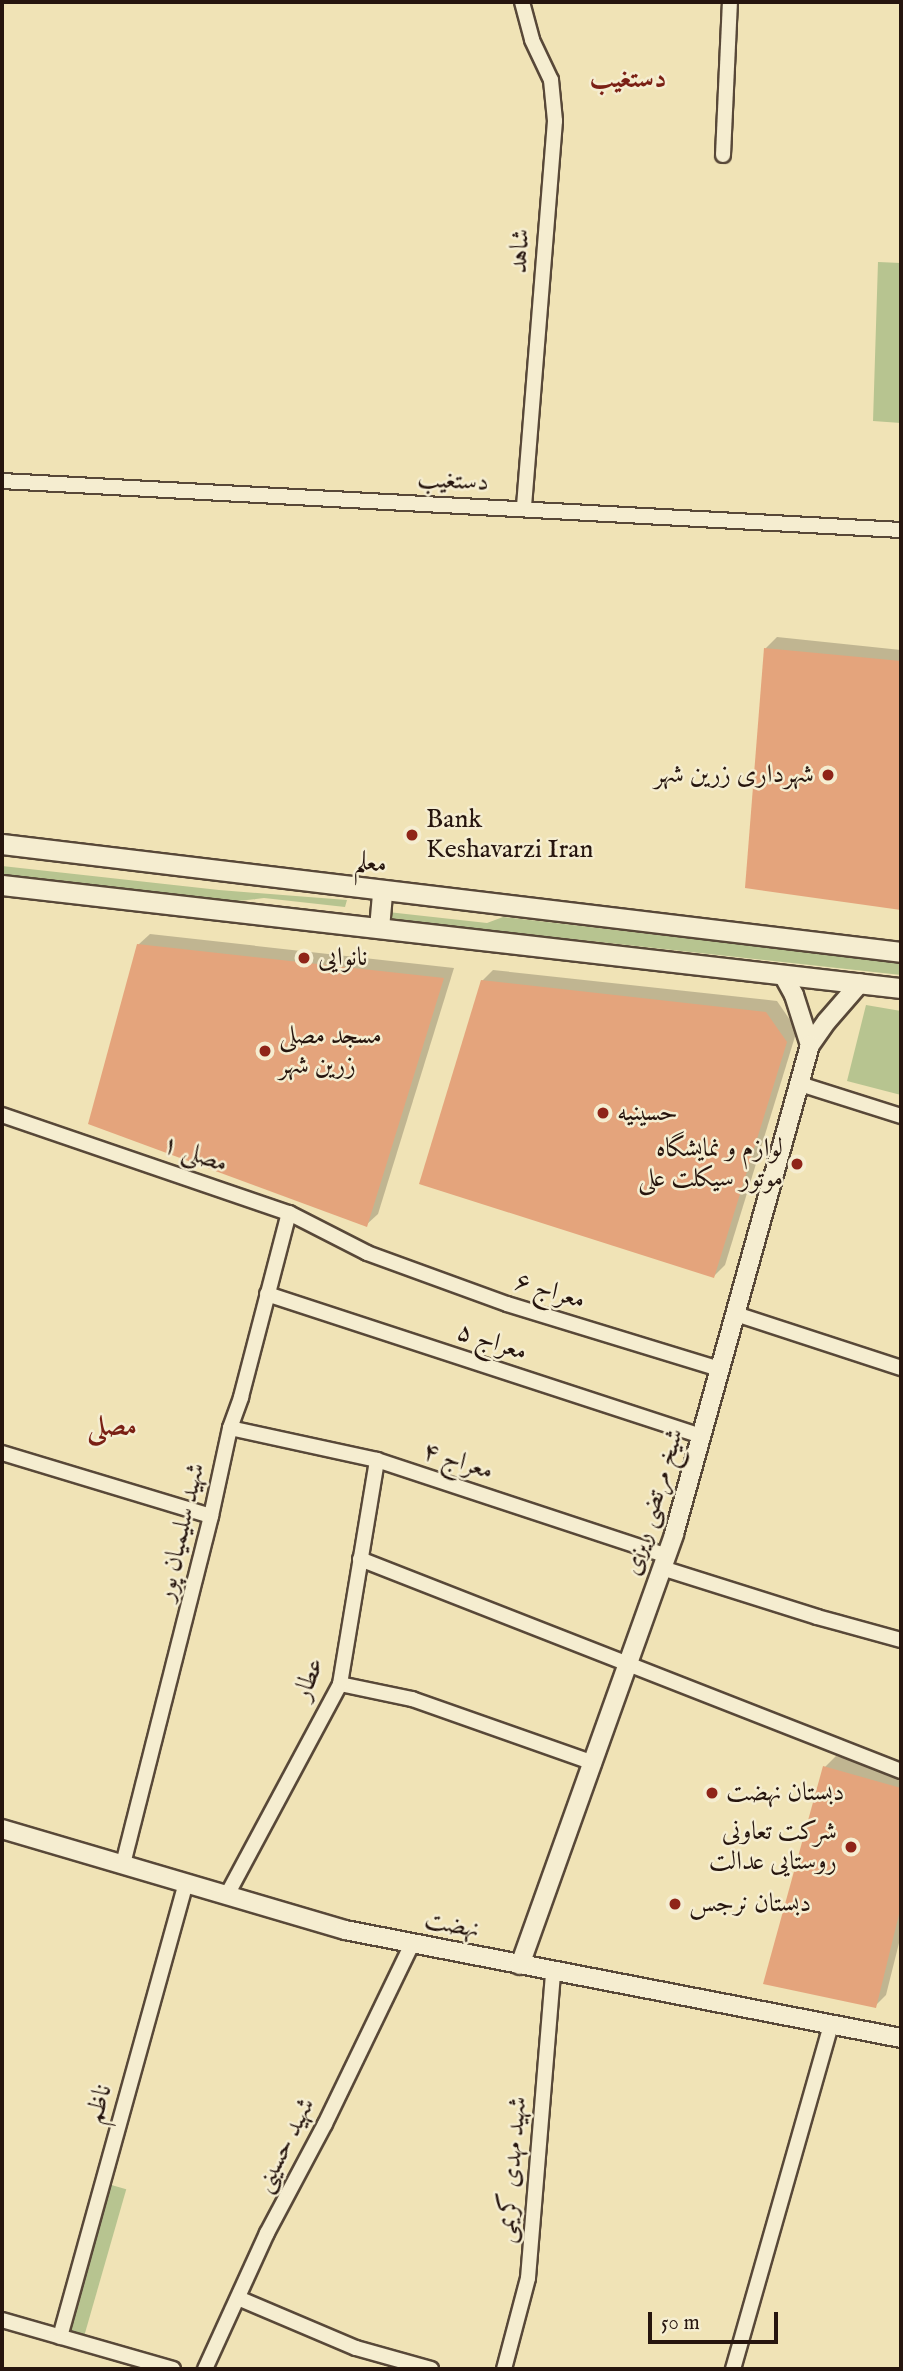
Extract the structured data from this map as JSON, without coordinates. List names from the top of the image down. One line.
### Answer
{"streets":{"main road":["معلم"],"street":["شاهد","دستغیب","مصلی ۱","معراج ۶","معراج ۵","معراج ۴","شیخ مرتضی ریزی","شهید سلیمیان پور","عطار","نهضت","ناظم","شهید حسینی","شهید مهدی کریمی"]},"crossings":[["شاهد","دستغیب"],["مصلی ۱","معراج ۶"],["مصلی ۱","شهید سلیمیان پور"],["معراج ۶","شیخ مرتضی ریزی"],["معراج ۵","شیخ مرتضی ریزی"],["معراج ۵","شهید سلیمیان پور"],["معراج ۴","شیخ مرتضی ریزی"],["معراج ۴","شهید سلیمیان پور"],["معراج ۴","عطار"],["شیخ مرتضی ریزی","نهضت"],["شهید سلیمیان پور","نهضت"],["عطار","نهضت"],["نهضت","ناظم"],["نهضت","شهید حسینی"],["نهضت","شهید مهدی کریمی"]],"districts":["دستغیب","مصلی"],"places":["شهرداری زرین شهر","Bank Keshavarzi Iran","نانوایی","مسجد مصلی زرین شهر","حسینیه","لوازم و نمایشگاه موتور سیکلت علی","دبستان نهضت","شرکت تعاونی روستایی عدالت","دبستان نرجس"],"scale_bar":"50 m"}
